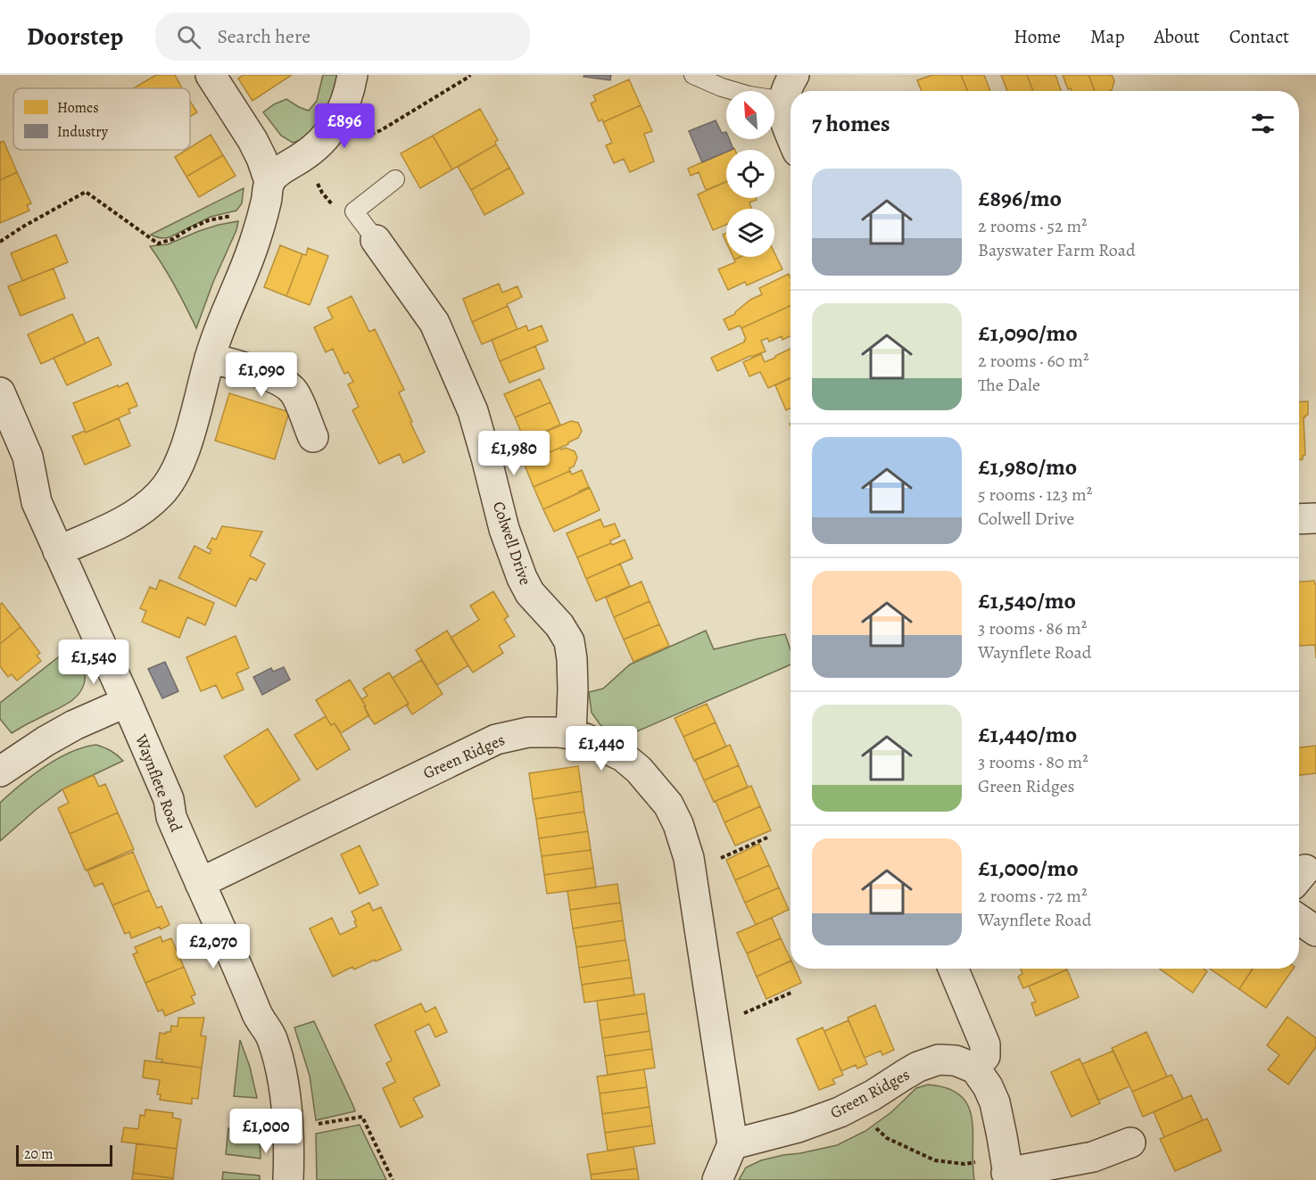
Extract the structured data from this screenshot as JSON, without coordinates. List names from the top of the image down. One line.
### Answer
{"streets":{"street":["Colwell Drive","Green Ridges","Waynflete Road"]},"crossings":[["Colwell Drive","Green Ridges"],["Green Ridges","Waynflete Road"]],"legend":["Homes","Industry"],"scale_bar":"20 m","north":"top left","page":{"header":"Doorstep","search":"Search here","nav":["Home","Map","About","Contact"],"heading":"7 homes","price":["£896","£1,090","£1,980","£1,540","£1,440","£2,070","£1,000"],"list":[{"name":"£896/mo","note":"2 rooms · 52 m² · Bayswater Farm Road"},{"name":"£1,090/mo","note":"2 rooms · 60 m² · The Dale"},{"name":"£1,980/mo","note":"5 rooms · 123 m² · Colwell Drive"},{"name":"£1,540/mo","note":"3 rooms · 86 m² · Waynflete Road"},{"name":"£1,440/mo","note":"3 rooms · 80 m² · Green Ridges"},{"name":"£1,000/mo","note":"2 rooms · 72 m² · Waynflete Road"}],"scale":"20 m"}}
